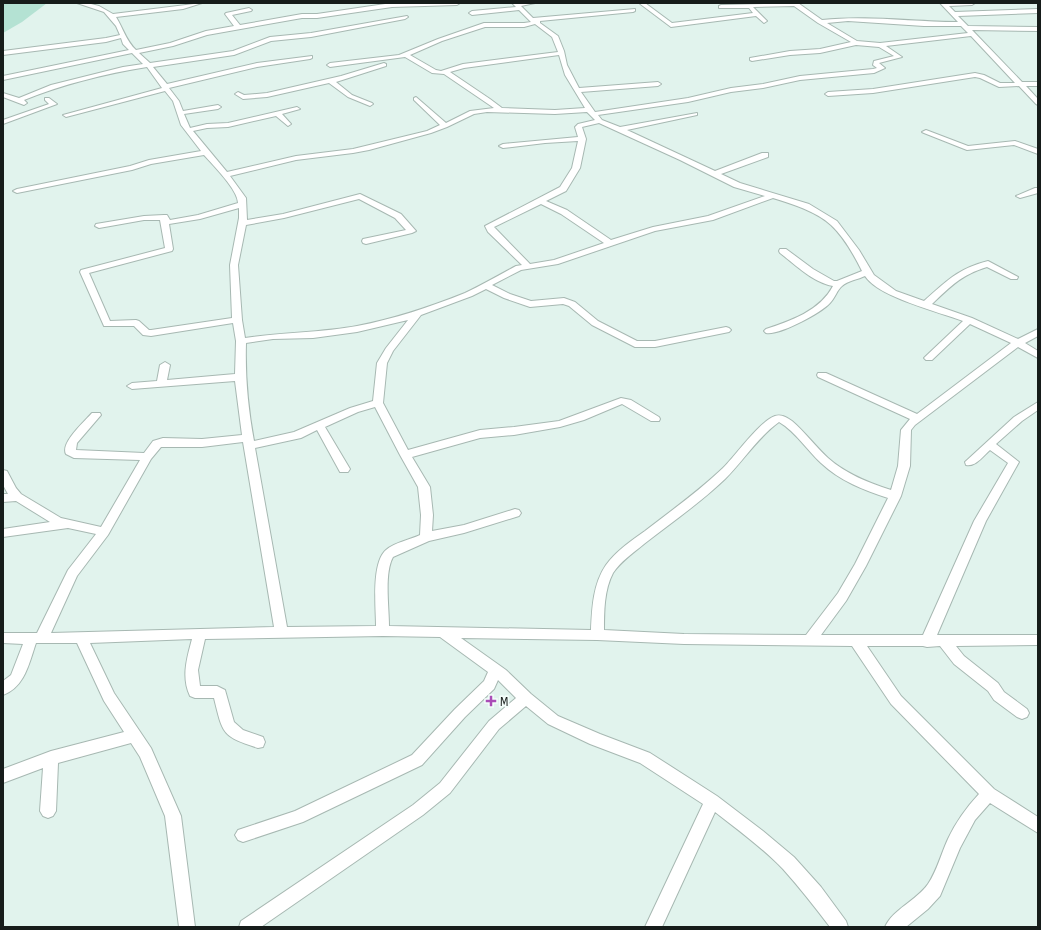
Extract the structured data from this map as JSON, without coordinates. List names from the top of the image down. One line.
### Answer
{"places":{"health":["M"]}}
